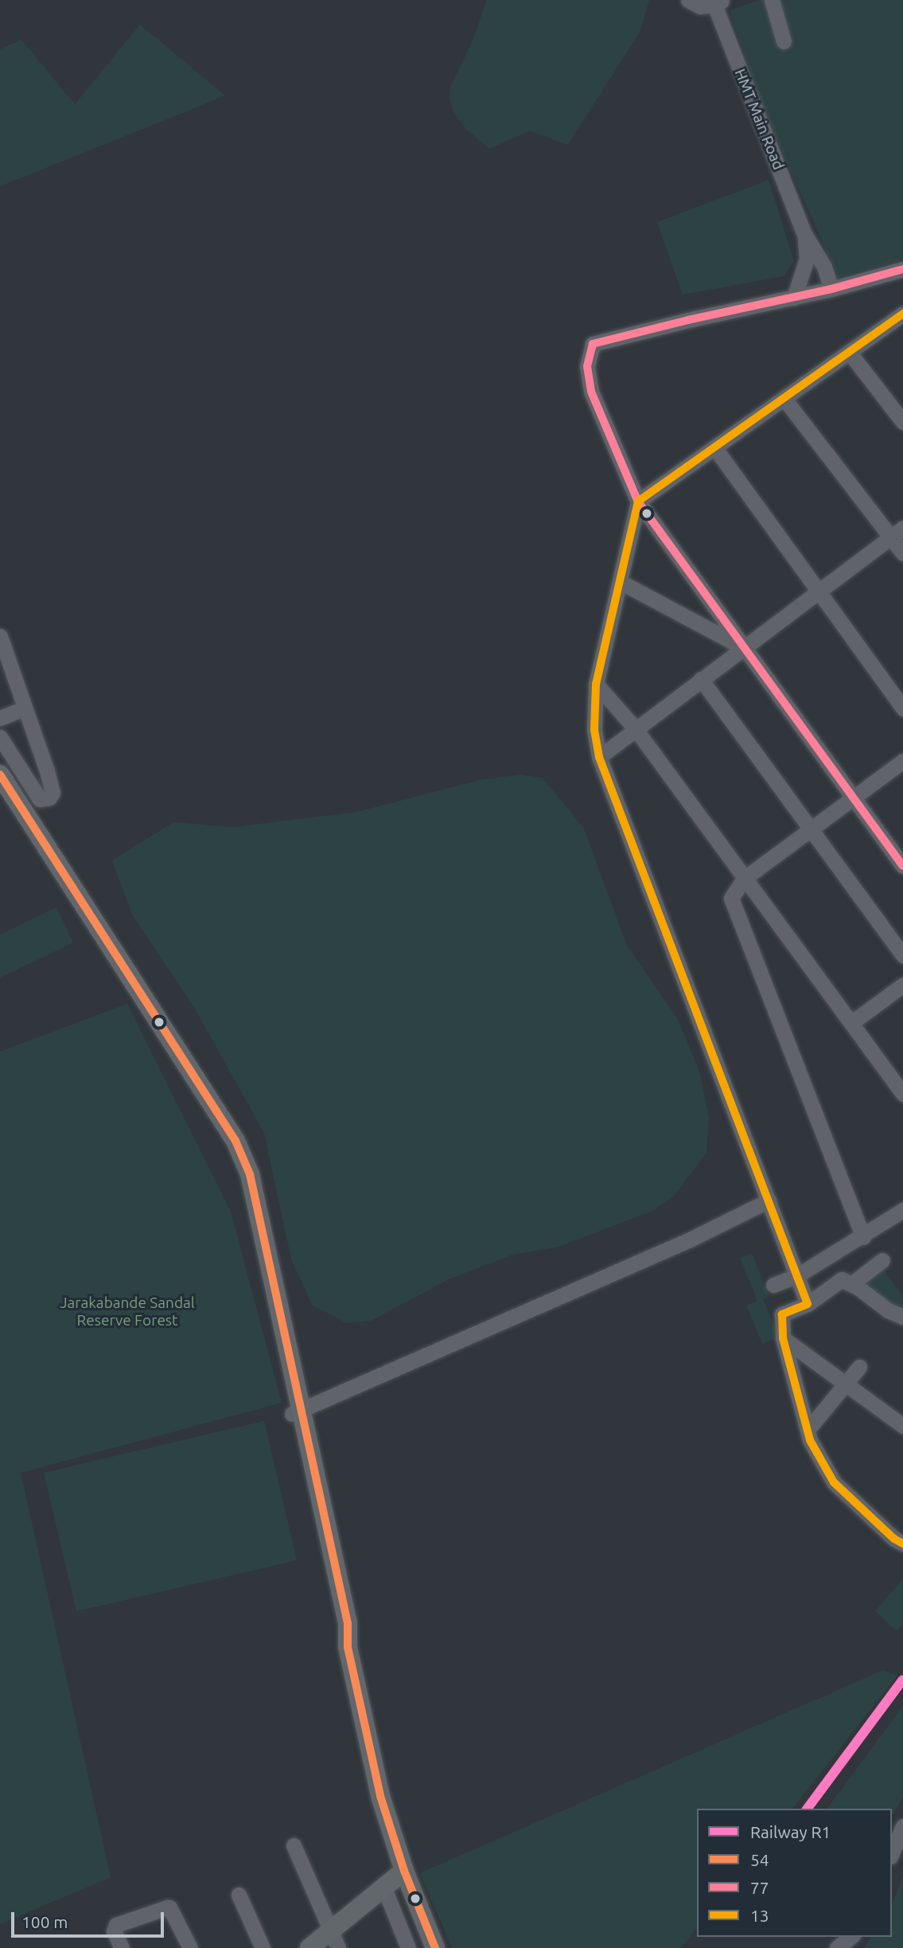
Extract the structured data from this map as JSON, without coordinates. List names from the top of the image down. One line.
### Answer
{"streets":{"street":["HMT Main Road"]},"parks":["Jarakabande Sandal Reserve Forest"],"lines":["transit line 77","transit line 13","transit line 54","rail line R1"],"legend":["Railway R1","54","77","13"],"scale_bar":"100 m"}
